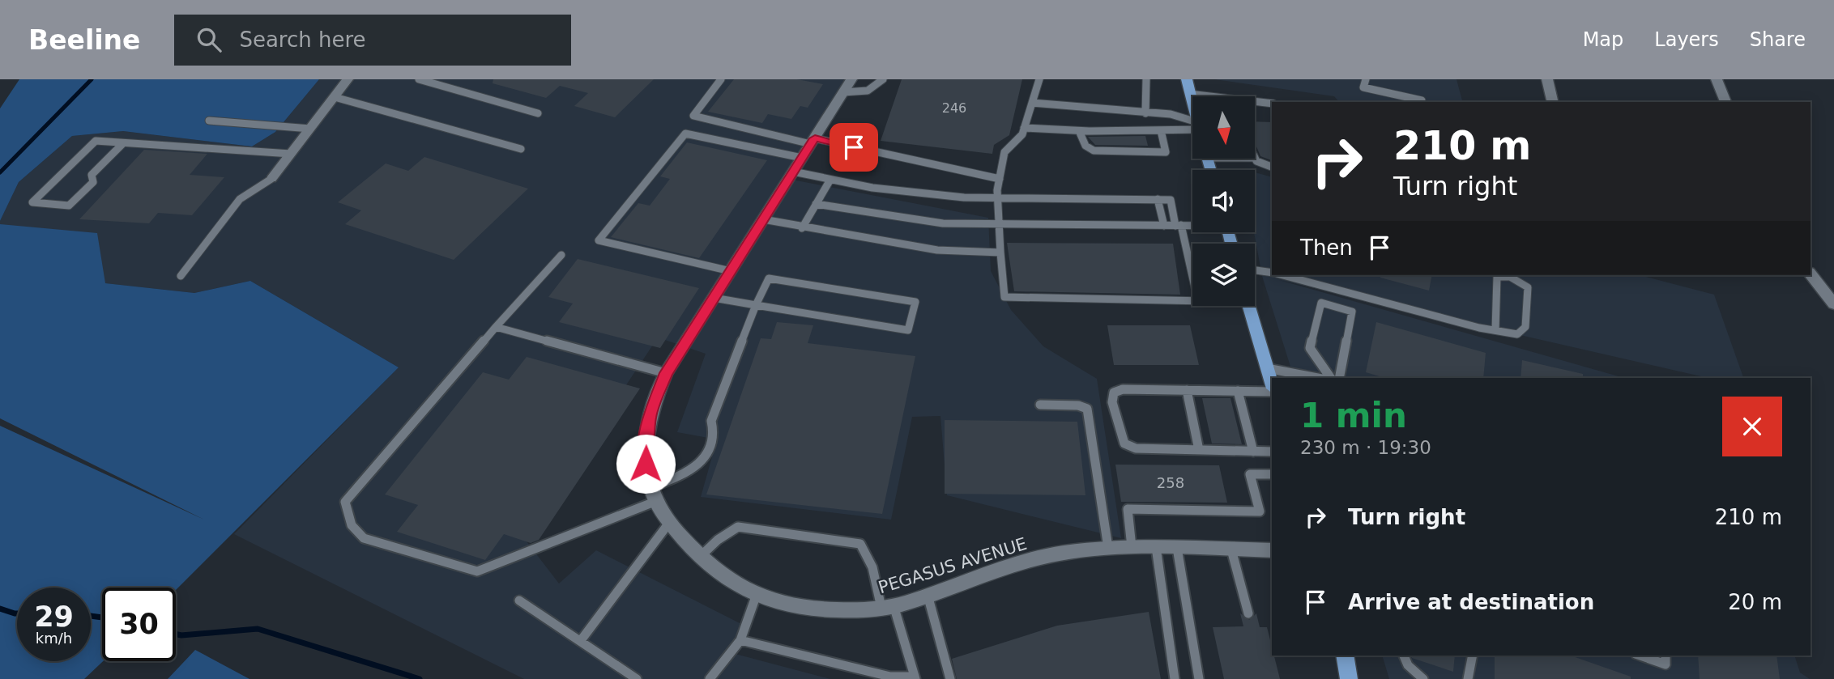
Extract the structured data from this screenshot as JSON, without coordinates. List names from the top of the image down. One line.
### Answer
{"streets":{"street":["PEGASUS AVENUE"]},"house_numbers":["246","258"],"north":"bottom","page":{"header":"Beeline","search":"Search here","nav":["Map","Layers","Share"],"turn":["210 m","Turn right"],"then":"Then","heading":["1 min","230 m · 19:30"],"list":[{"name":"Turn right","value":"210 m"},{"name":"Arrive at destination","value":"20 m"}],"speed":"29 km/h","limit":"30"}}
